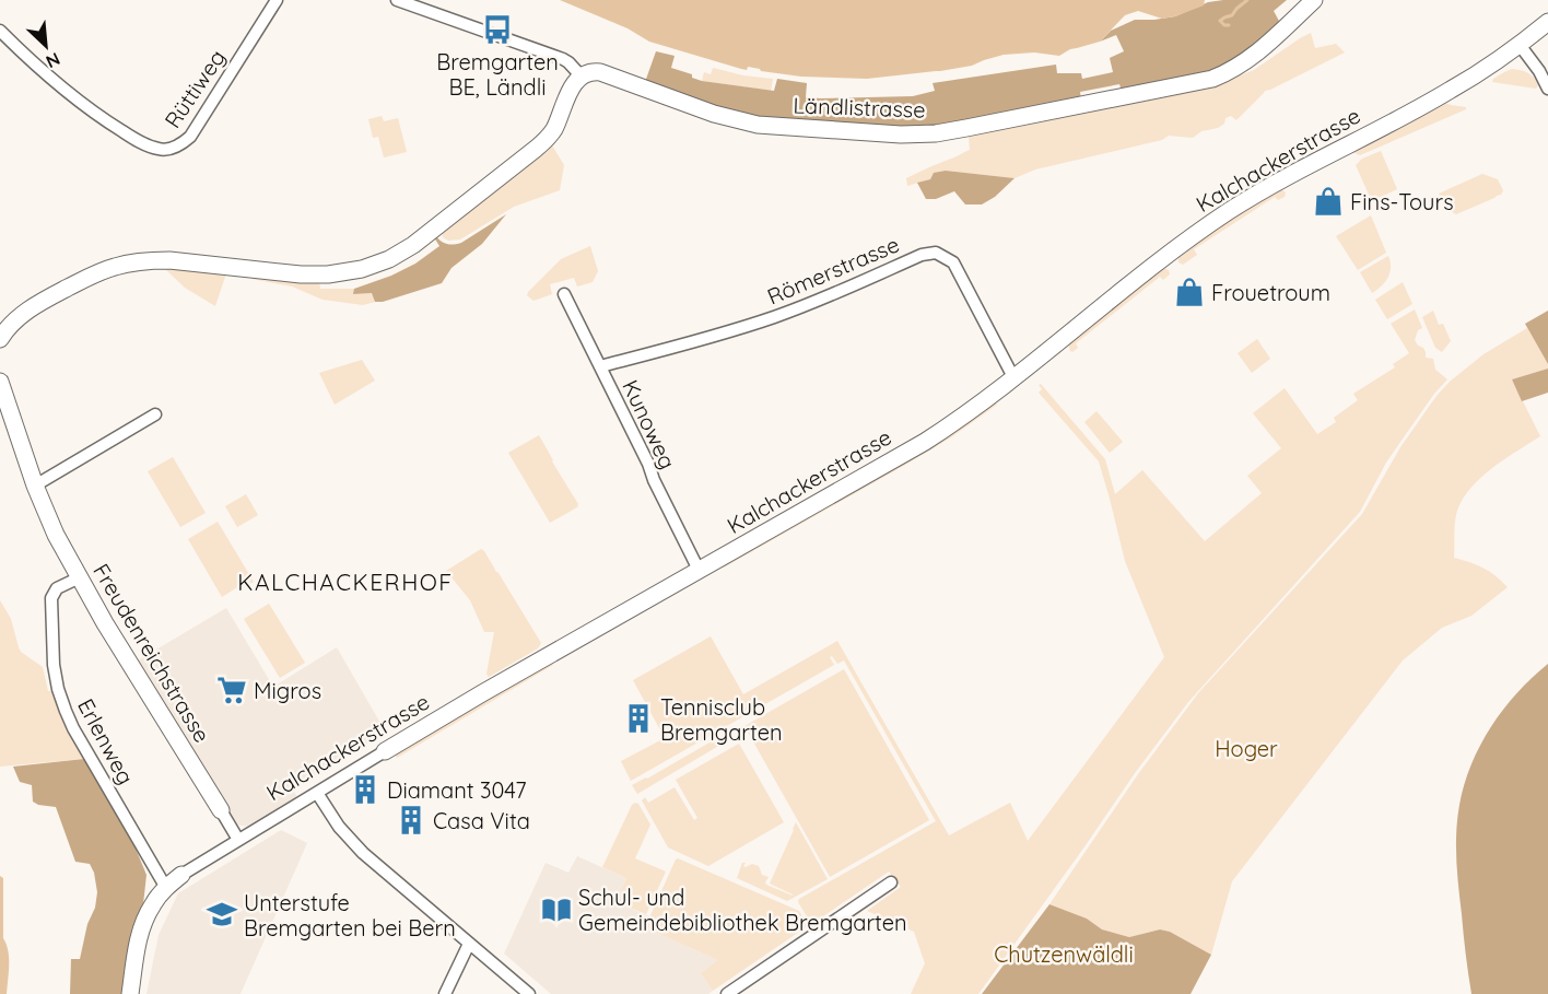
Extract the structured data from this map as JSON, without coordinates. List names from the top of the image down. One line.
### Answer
{"streets":{"street":["Rüttiweg","Ländlistrasse","Kalchackerstrasse","Römerstrasse","Kunoweg","Freudenreichstrasse","Erlenweg"]},"crossings":[["Kalchackerstrasse","Römerstrasse"],["Kalchackerstrasse","Kunoweg"],["Kalchackerstrasse","Freudenreichstrasse"],["Kalchackerstrasse","Erlenweg"],["Römerstrasse","Kunoweg"],["Freudenreichstrasse","Erlenweg"]],"districts":["KALCHACKERHOF"],"parks":["Hoger","Chutzenwäldli"],"places":{"bus stop":["Bremgarten BE, Ländli"],"shop":["Fins-Tours","Frouetroum"],"supermarket":["Migros"],"building":["Tennisclub Bremgarten","Diamant 3047","Casa Vita"],"library":["Schul- und Gemeindebibliothek Bremgarten"],"school or university":["Unterstufe Bremgarten bei Bern"]},"north":"bottom right"}
